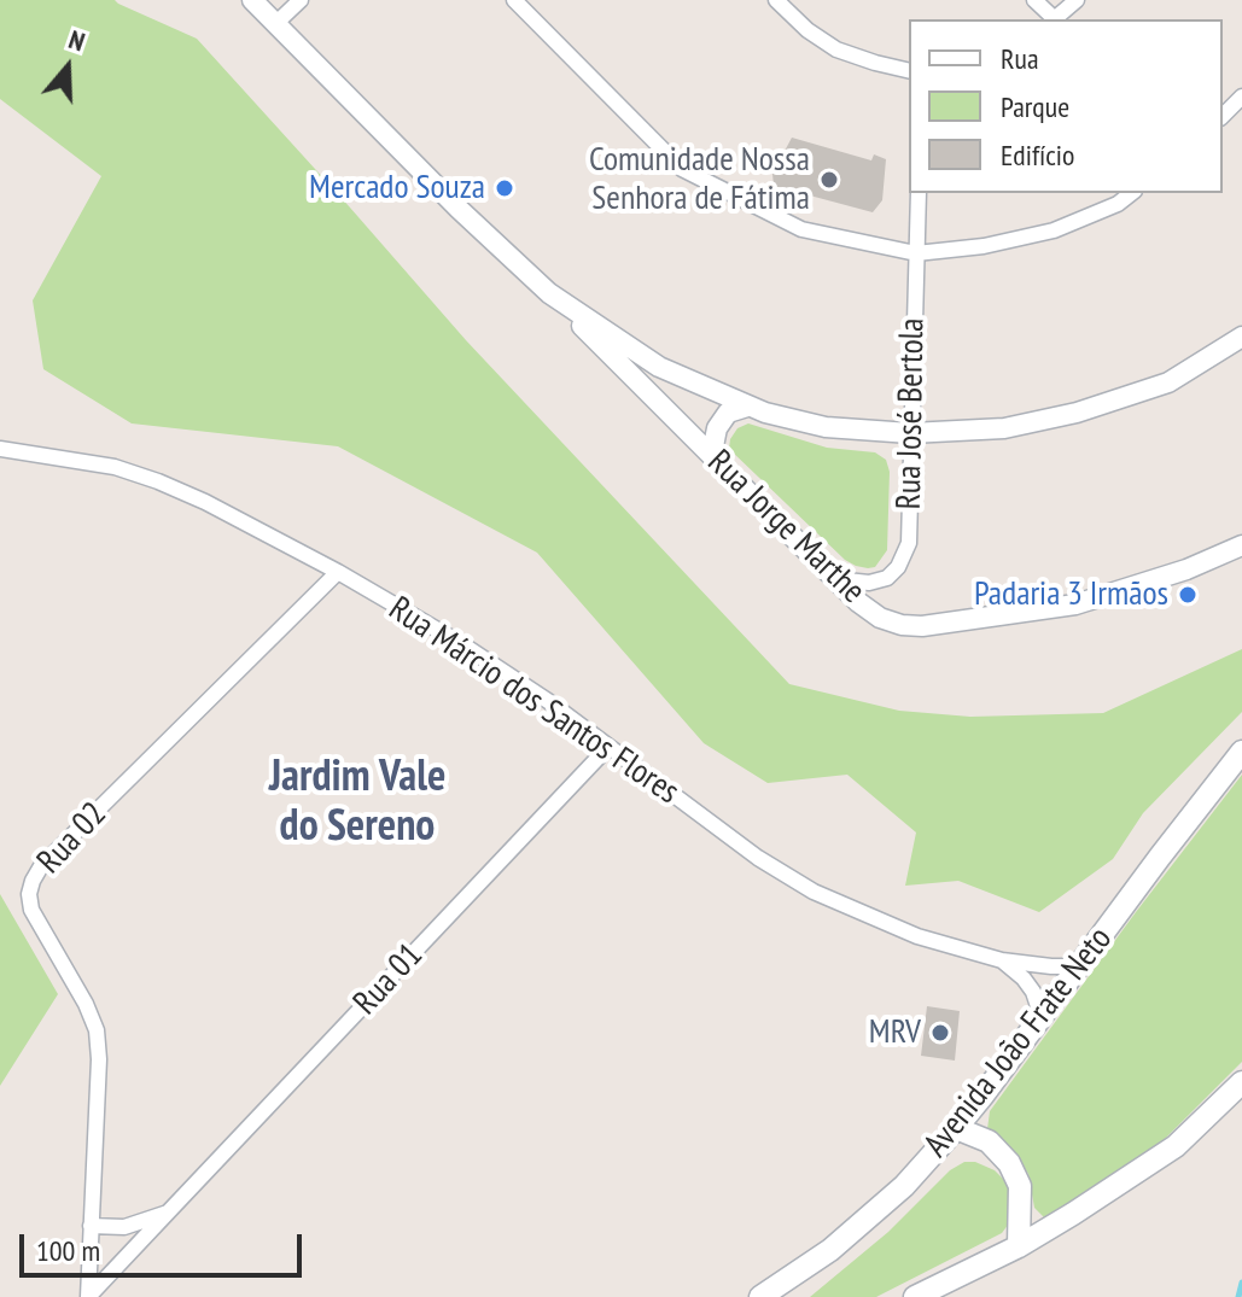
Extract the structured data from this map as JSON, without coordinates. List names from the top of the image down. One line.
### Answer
{"streets":{"main road":["Avenida João Frate Neto"],"street":["Rua José Bertola","Rua Jorge Marthe","Rua Márcio dos Santos Flores","Rua 02","Rua 01"]},"crossings":[["Rua José Bertola","Rua Jorge Marthe"],["Rua Márcio dos Santos Flores","Rua 02"],["Rua Márcio dos Santos Flores","Rua 01"],["Rua Márcio dos Santos Flores","Avenida João Frate Neto"],["Rua 02","Rua 01"]],"districts":["Jardim Vale do Sereno"],"places":["Comunidade Nossa Senhora de Fátima","Mercado Souza","Padaria 3 Irmãos","MRV"],"legend":["Rua","Parque","Edifício"],"scale_bar":"100 m","north":"top"}
